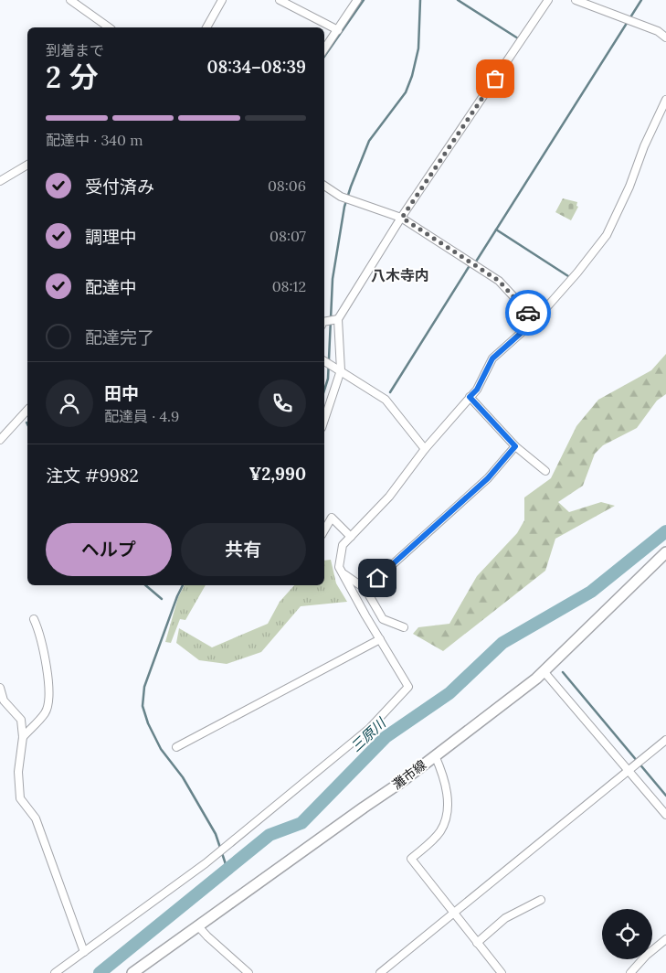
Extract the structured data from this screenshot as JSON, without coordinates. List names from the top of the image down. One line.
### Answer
{"streets":{"main road":["灘市線"]},"districts":["八木寺内"],"water":["三原川"],"page":{"heading":["2 分","到着まで","08:34–08:39"],"panel":["田中","配達員 · 4.9","注文 #9982","¥2,990"],"bar":"配達中 · 340 m","list":[["受付済み","08:06"],["調理中","08:07"],["配達中","08:12"],"配達完了"],"buttons":["ヘルプ","共有"]}}
